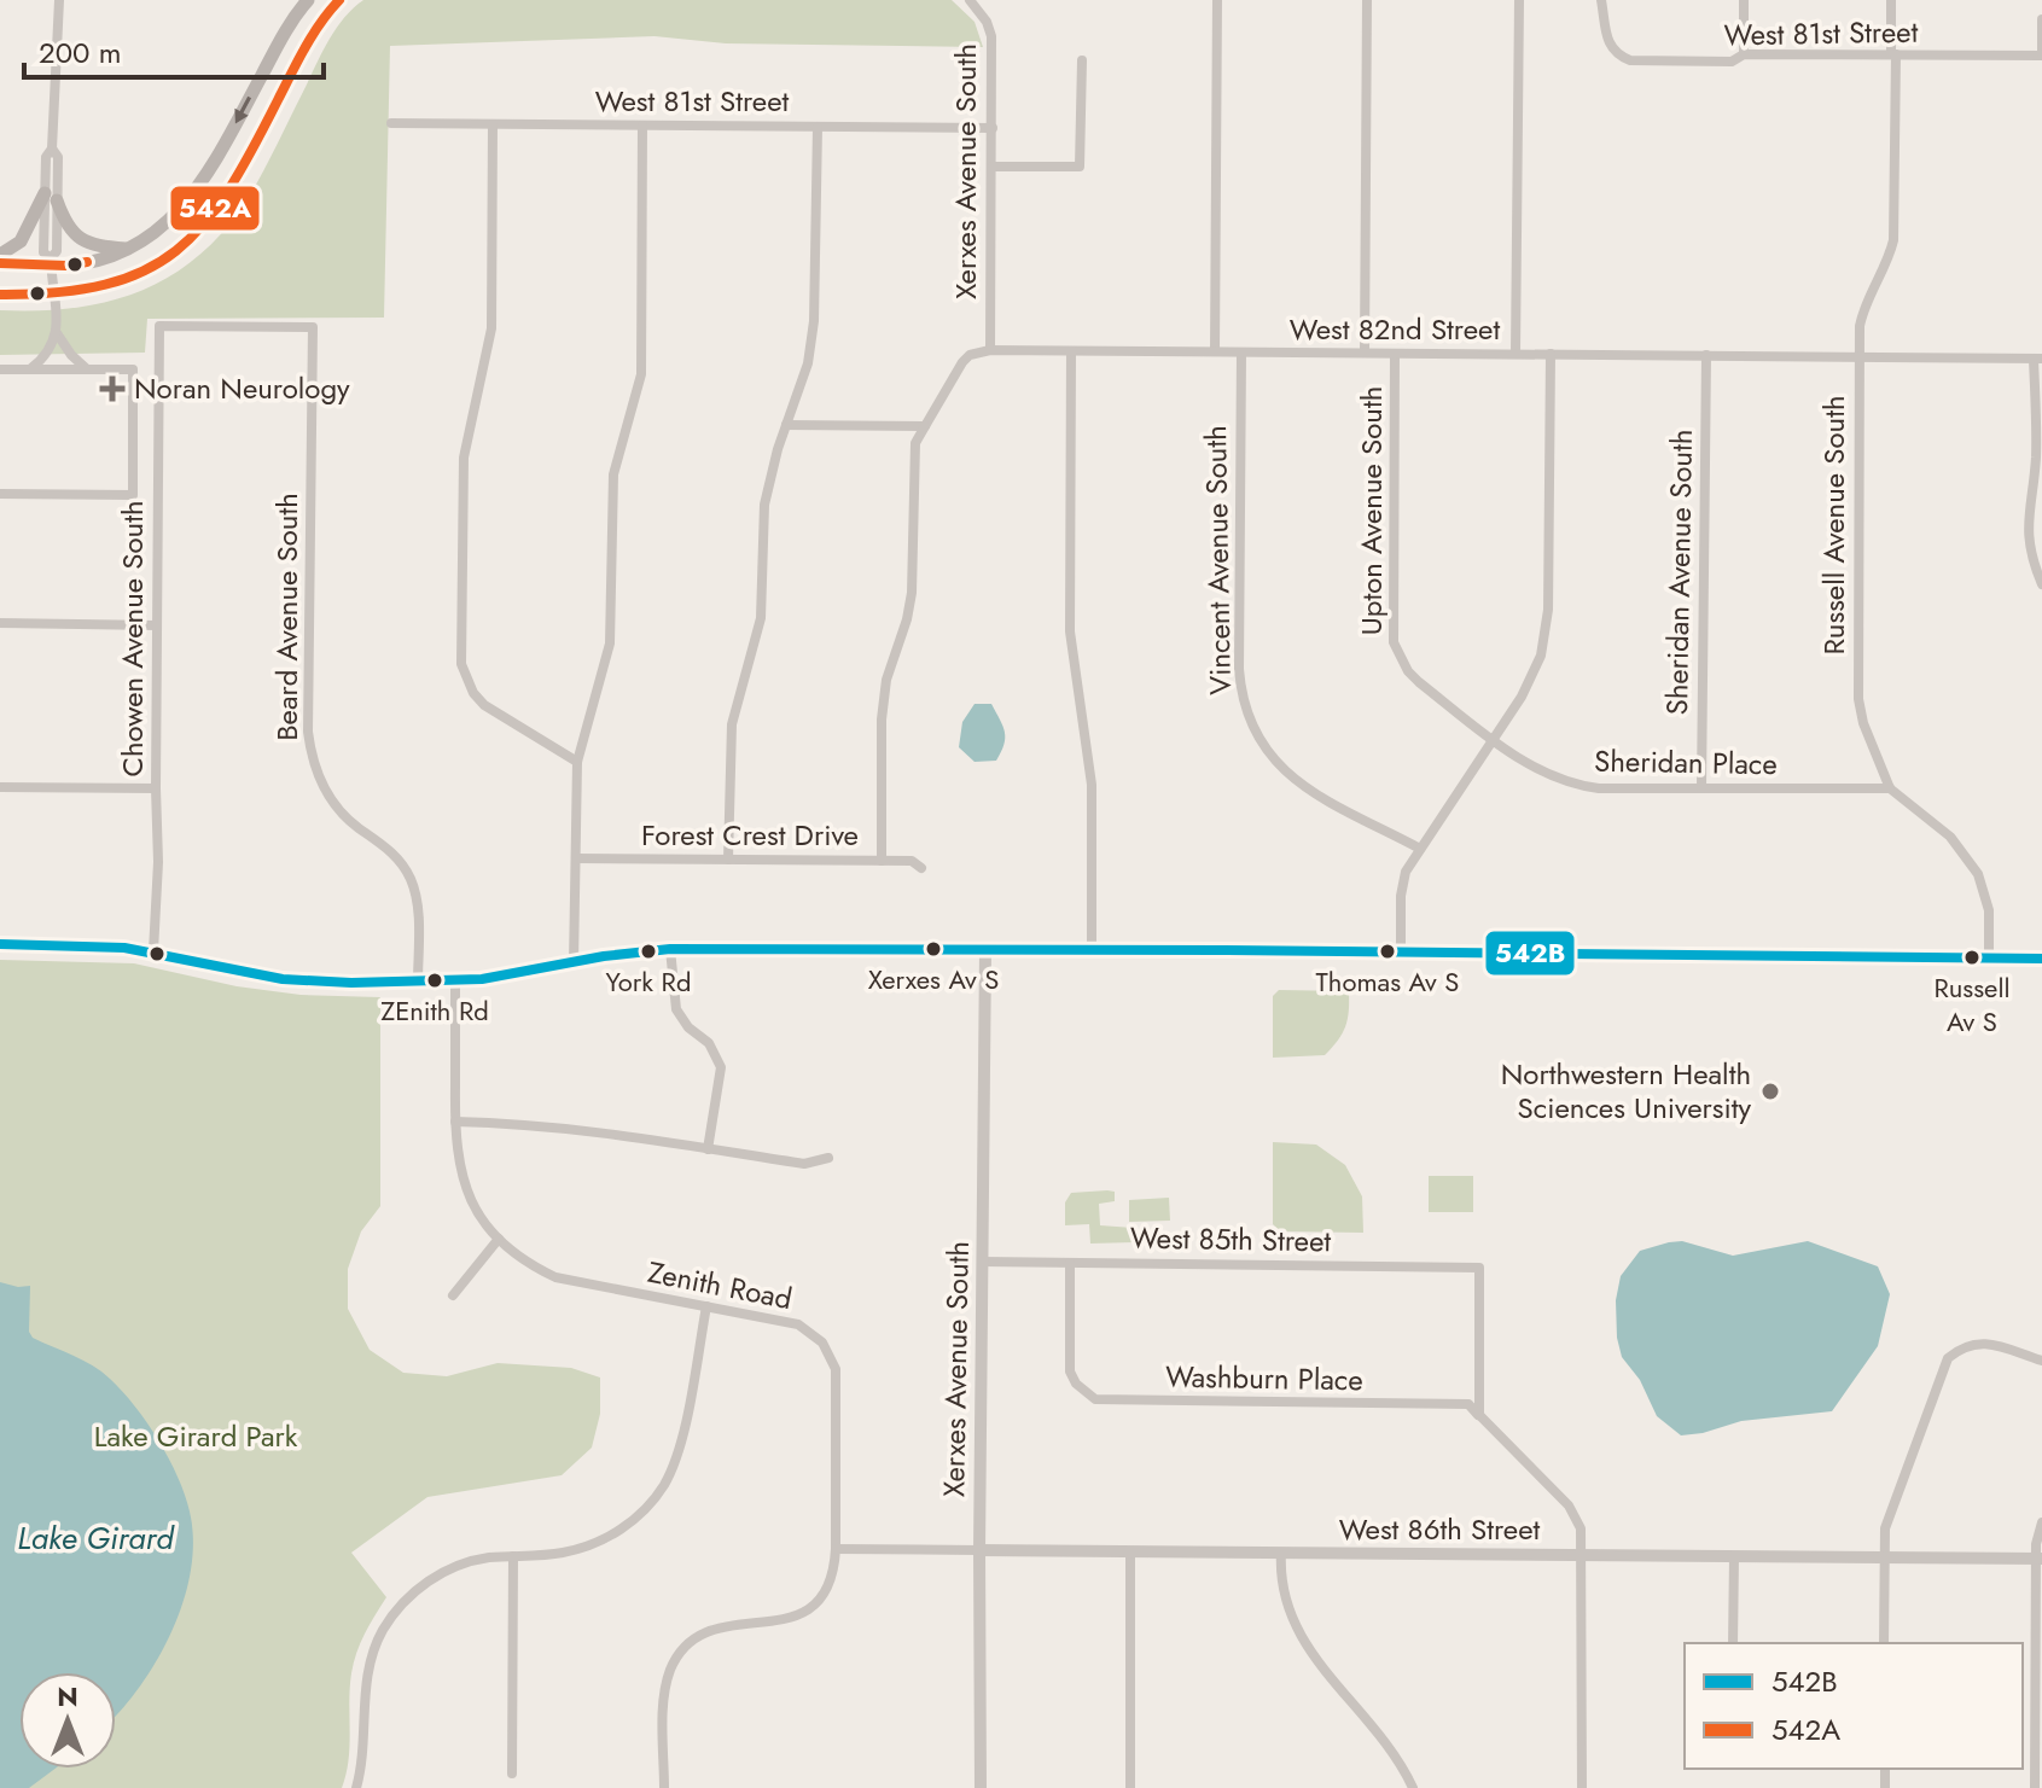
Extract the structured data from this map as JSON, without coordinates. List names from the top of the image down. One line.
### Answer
{"streets":{"street":["West 81st Street","Xerxes Avenue South","West 82nd Street","Upton Avenue South","Russell Avenue South","Vincent Avenue South","Sheridan Avenue South","Beard Avenue South","Chowen Avenue South","Sheridan Place","Forest Crest Drive","West 85th Street","Zenith Road","Washburn Place","West 86th Street"]},"crossings":[["West 81st Street","Xerxes Avenue South"],["West 81st Street","Russell Avenue South"],["Xerxes Avenue South","West 82nd Street"],["Xerxes Avenue South","West 85th Street"],["Xerxes Avenue South","West 86th Street"],["West 82nd Street","Upton Avenue South"],["West 82nd Street","Russell Avenue South"],["West 82nd Street","Vincent Avenue South"],["West 82nd Street","Sheridan Avenue South"],["Upton Avenue South","Sheridan Place"],["Russell Avenue South","Sheridan Place"],["Sheridan Avenue South","Sheridan Place"],["Beard Avenue South","Chowen Avenue South"],["West 85th Street","Washburn Place"],["Zenith Road","West 86th Street"]],"water":["Lake Girard"],"parks":["Lake Girard Park"],"places":{"health":["Noran Neurology"],"other":["Xerxes Av S","York Rd","Thomas Av S","Russell Av S","ZEnith Rd","Northwestern Health Sciences University"]},"lines":["transit line 542A","transit line 542B"],"legend":["542B","542A"],"scale_bar":"200 m","north":"top"}
